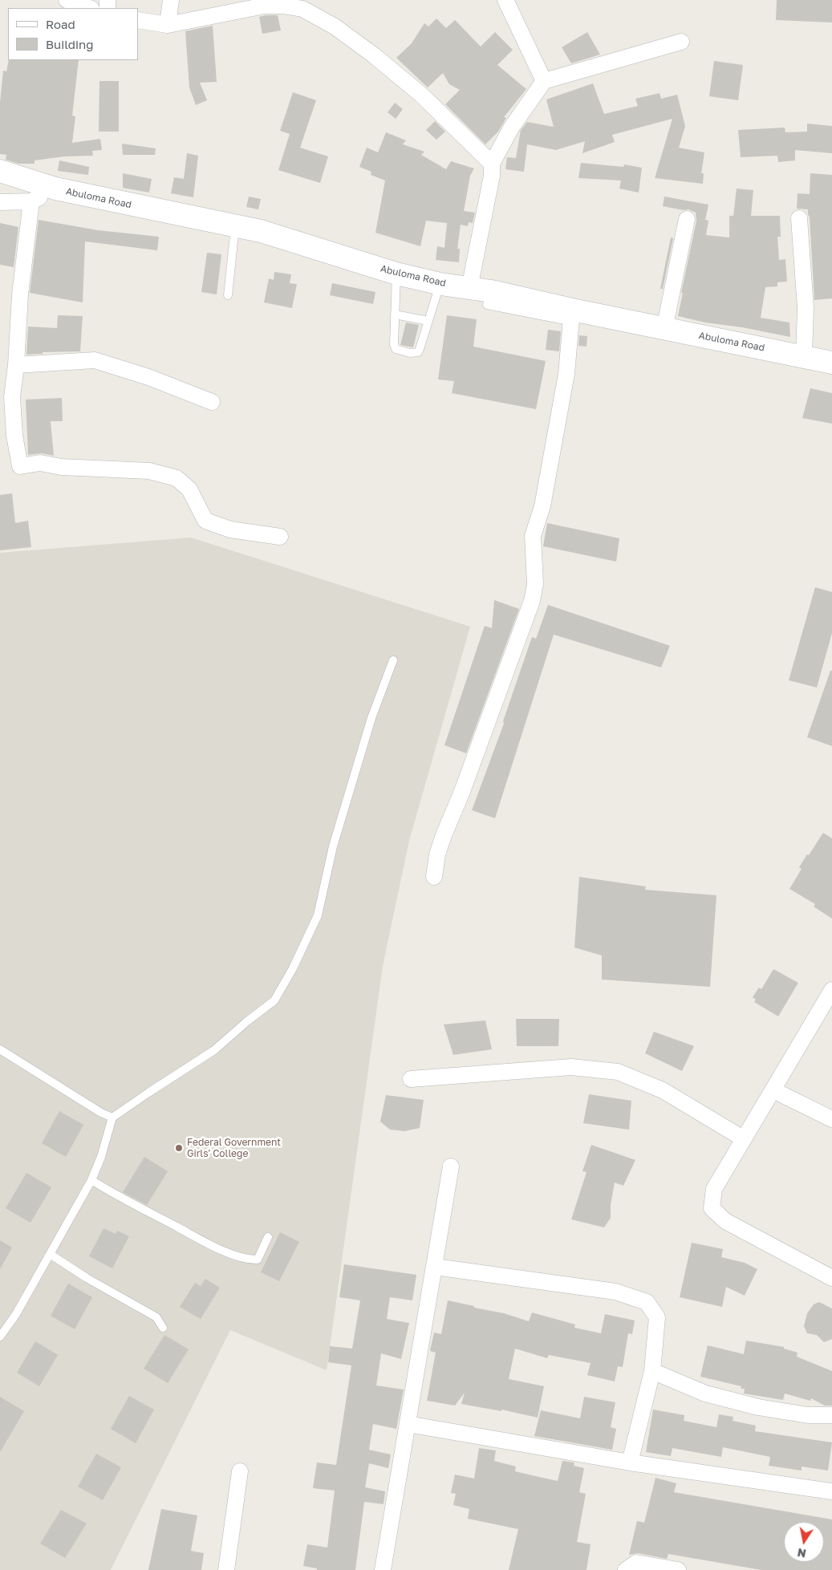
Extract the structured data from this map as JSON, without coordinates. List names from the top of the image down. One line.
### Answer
{"streets":{"street":["Abuloma Road"]},"places":["Federal Government Girls' College"],"legend":["Road","Building"],"north":"bottom"}
